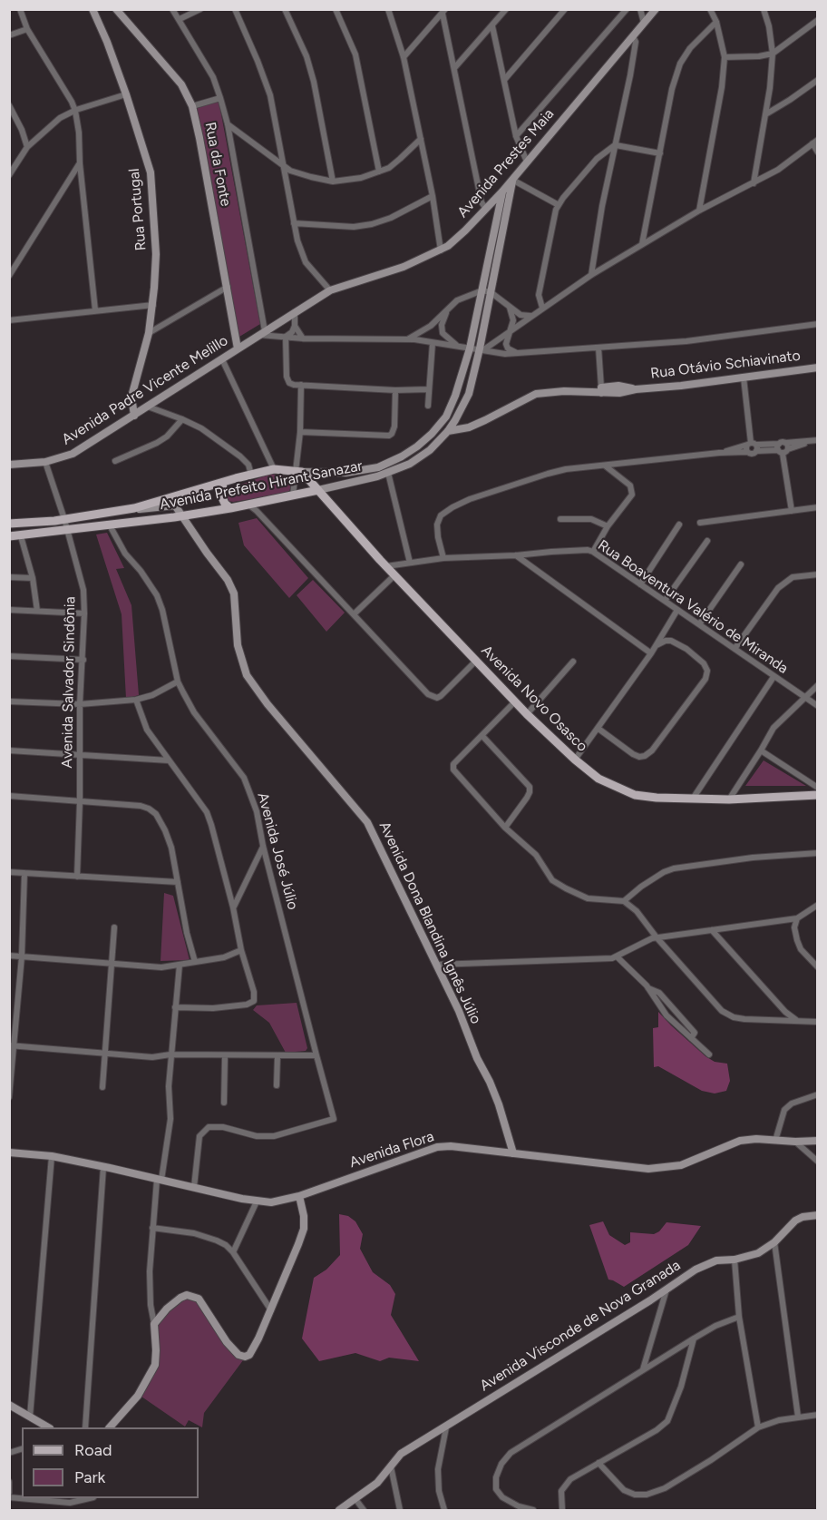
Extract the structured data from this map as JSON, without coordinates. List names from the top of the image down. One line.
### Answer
{"streets":{"main road":["Avenida Prestes Maia","Rua da Fonte","Rua Portugal","Rua Otávio Schiavinato","Avenida Padre Vicente Melillo","Avenida Prefeito Hirant Sanazar","Avenida Novo Osasco","Avenida Dona Blandina Ignês Júlio","Avenida Flora","Avenida Visconde de Nova Granada"],"street":["Rua Boaventura Valério de Miranda","Avenida Salvador Sindônia","Avenida José Júlio"]},"crossings":[["Avenida Prestes Maia","Avenida Padre Vicente Melillo"],["Rua da Fonte","Avenida Padre Vicente Melillo"],["Rua Portugal","Avenida Padre Vicente Melillo"],["Rua Otávio Schiavinato","Avenida Prefeito Hirant Sanazar"],["Avenida Padre Vicente Melillo","Avenida Salvador Sindônia"],["Avenida Prefeito Hirant Sanazar","Avenida Salvador Sindônia"],["Avenida Prefeito Hirant Sanazar","Avenida Novo Osasco"],["Avenida Prefeito Hirant Sanazar","Avenida José Júlio"],["Avenida Prefeito Hirant Sanazar","Avenida Dona Blandina Ignês Júlio"],["Rua Boaventura Valério de Miranda","Avenida Novo Osasco"],["Avenida José Júlio","Avenida Flora"],["Avenida Dona Blandina Ignês Júlio","Avenida Flora"]],"legend":["Road","Park"]}
